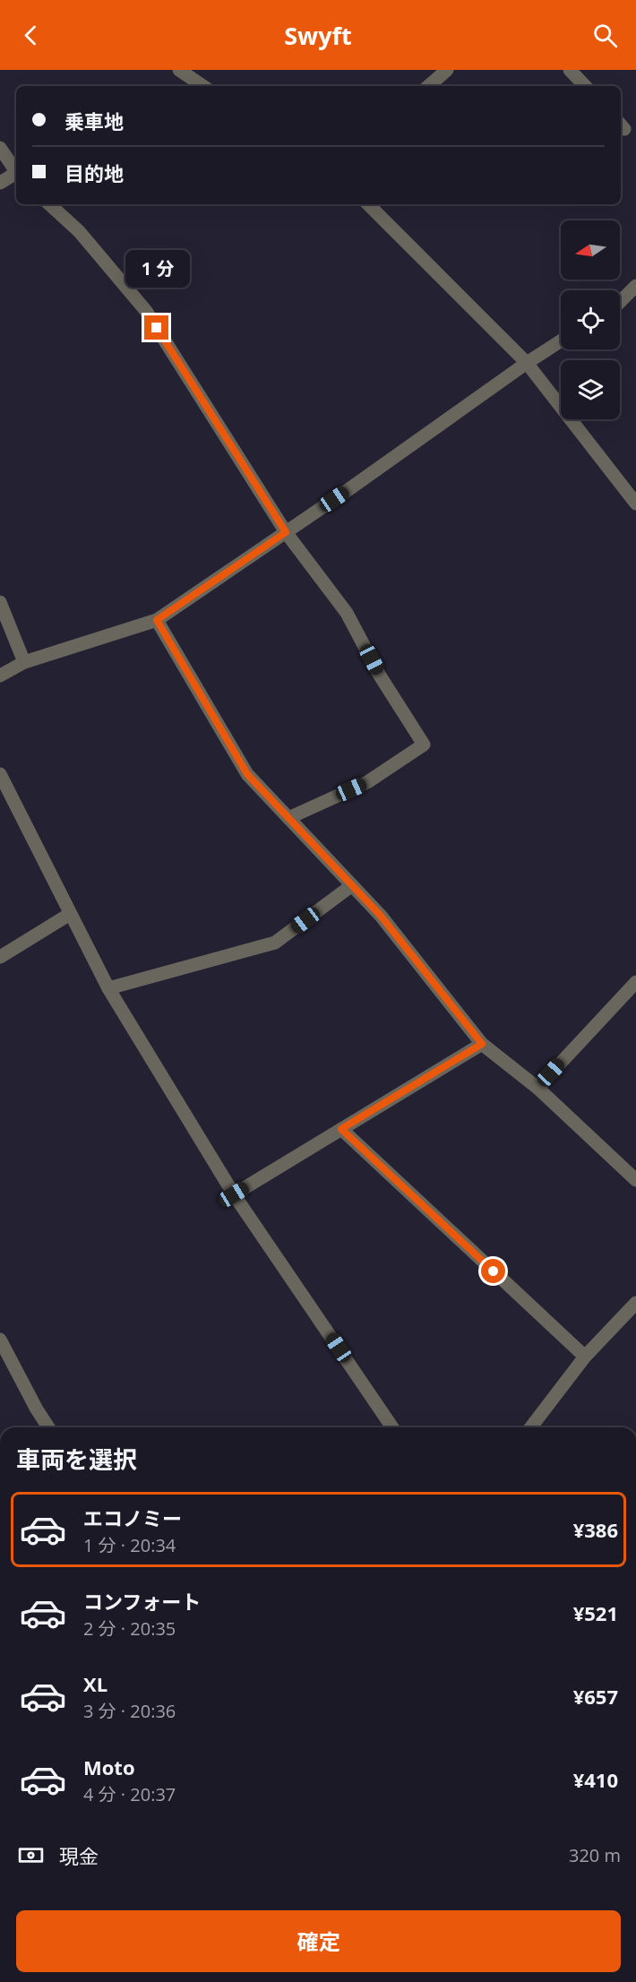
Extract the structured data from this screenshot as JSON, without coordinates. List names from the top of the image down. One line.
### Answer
{"north":"left","page":{"header":"Swyft","banner":["乗車地","目的地"],"bubble":"1 分","heading":"車両を選択","list":[{"name":"エコノミー","note":"1 分 · 20:34","value":"¥386"},{"name":"コンフォート","note":"2 分 · 20:35","value":"¥521"},{"name":"XL","note":"3 分 · 20:36","value":"¥657"},{"name":"Moto","note":"4 分 · 20:37","value":"¥410"}],"pay":["現金","320 m"],"buttons":"確定"}}
